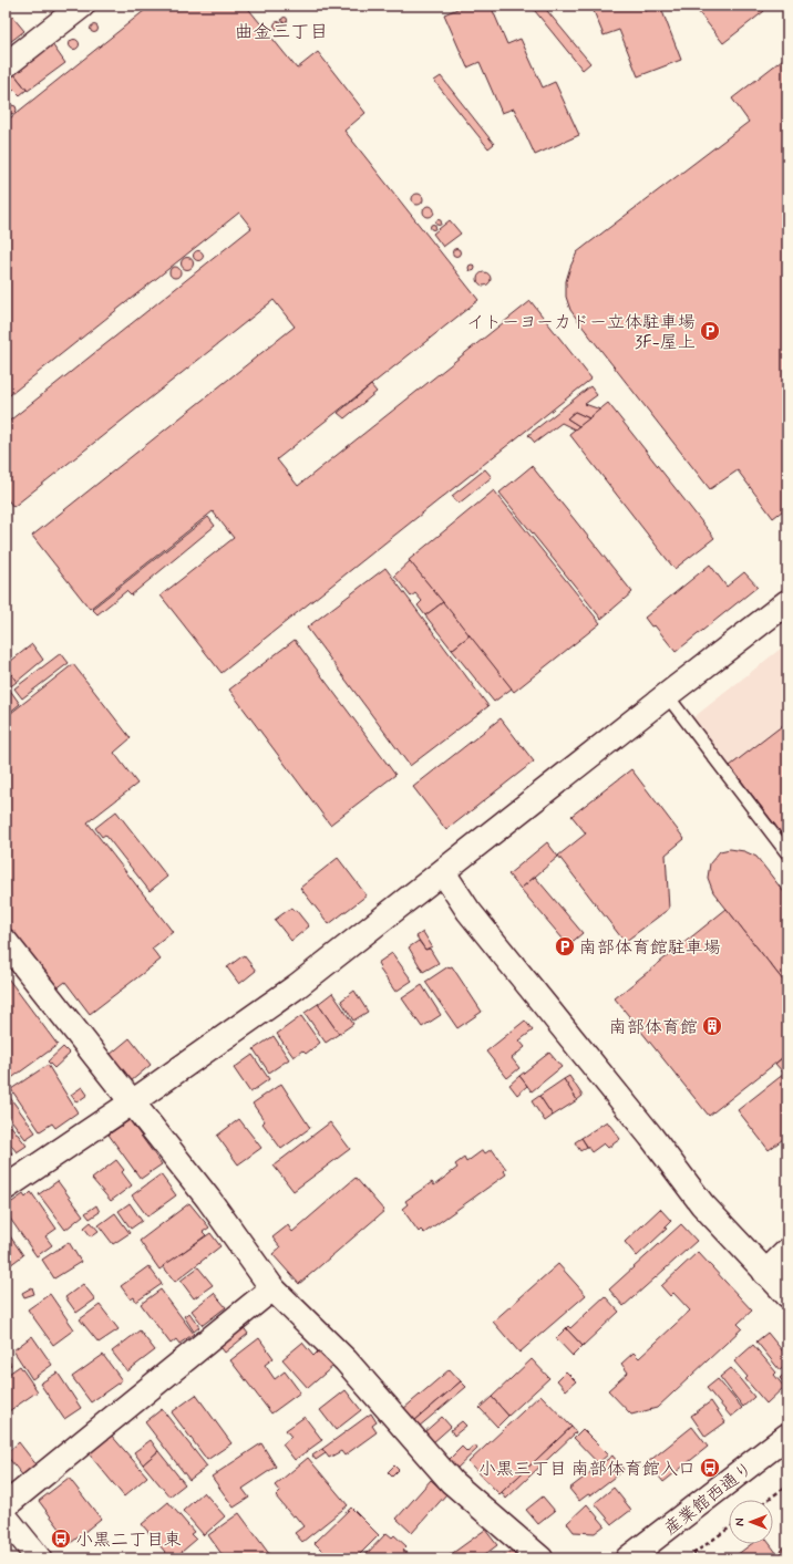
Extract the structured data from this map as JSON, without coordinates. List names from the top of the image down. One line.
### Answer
{"streets":{"street":["産業館西通り"]},"districts":["曲金三丁目"],"places":{"parking":["イトーヨーカドー立体駐車場 3F-屋上","南部体育館駐車場"],"building":["南部体育館"],"bus stop":["小黒三丁目 南部体育館入口","小黒二丁目東"]},"north":"left"}
